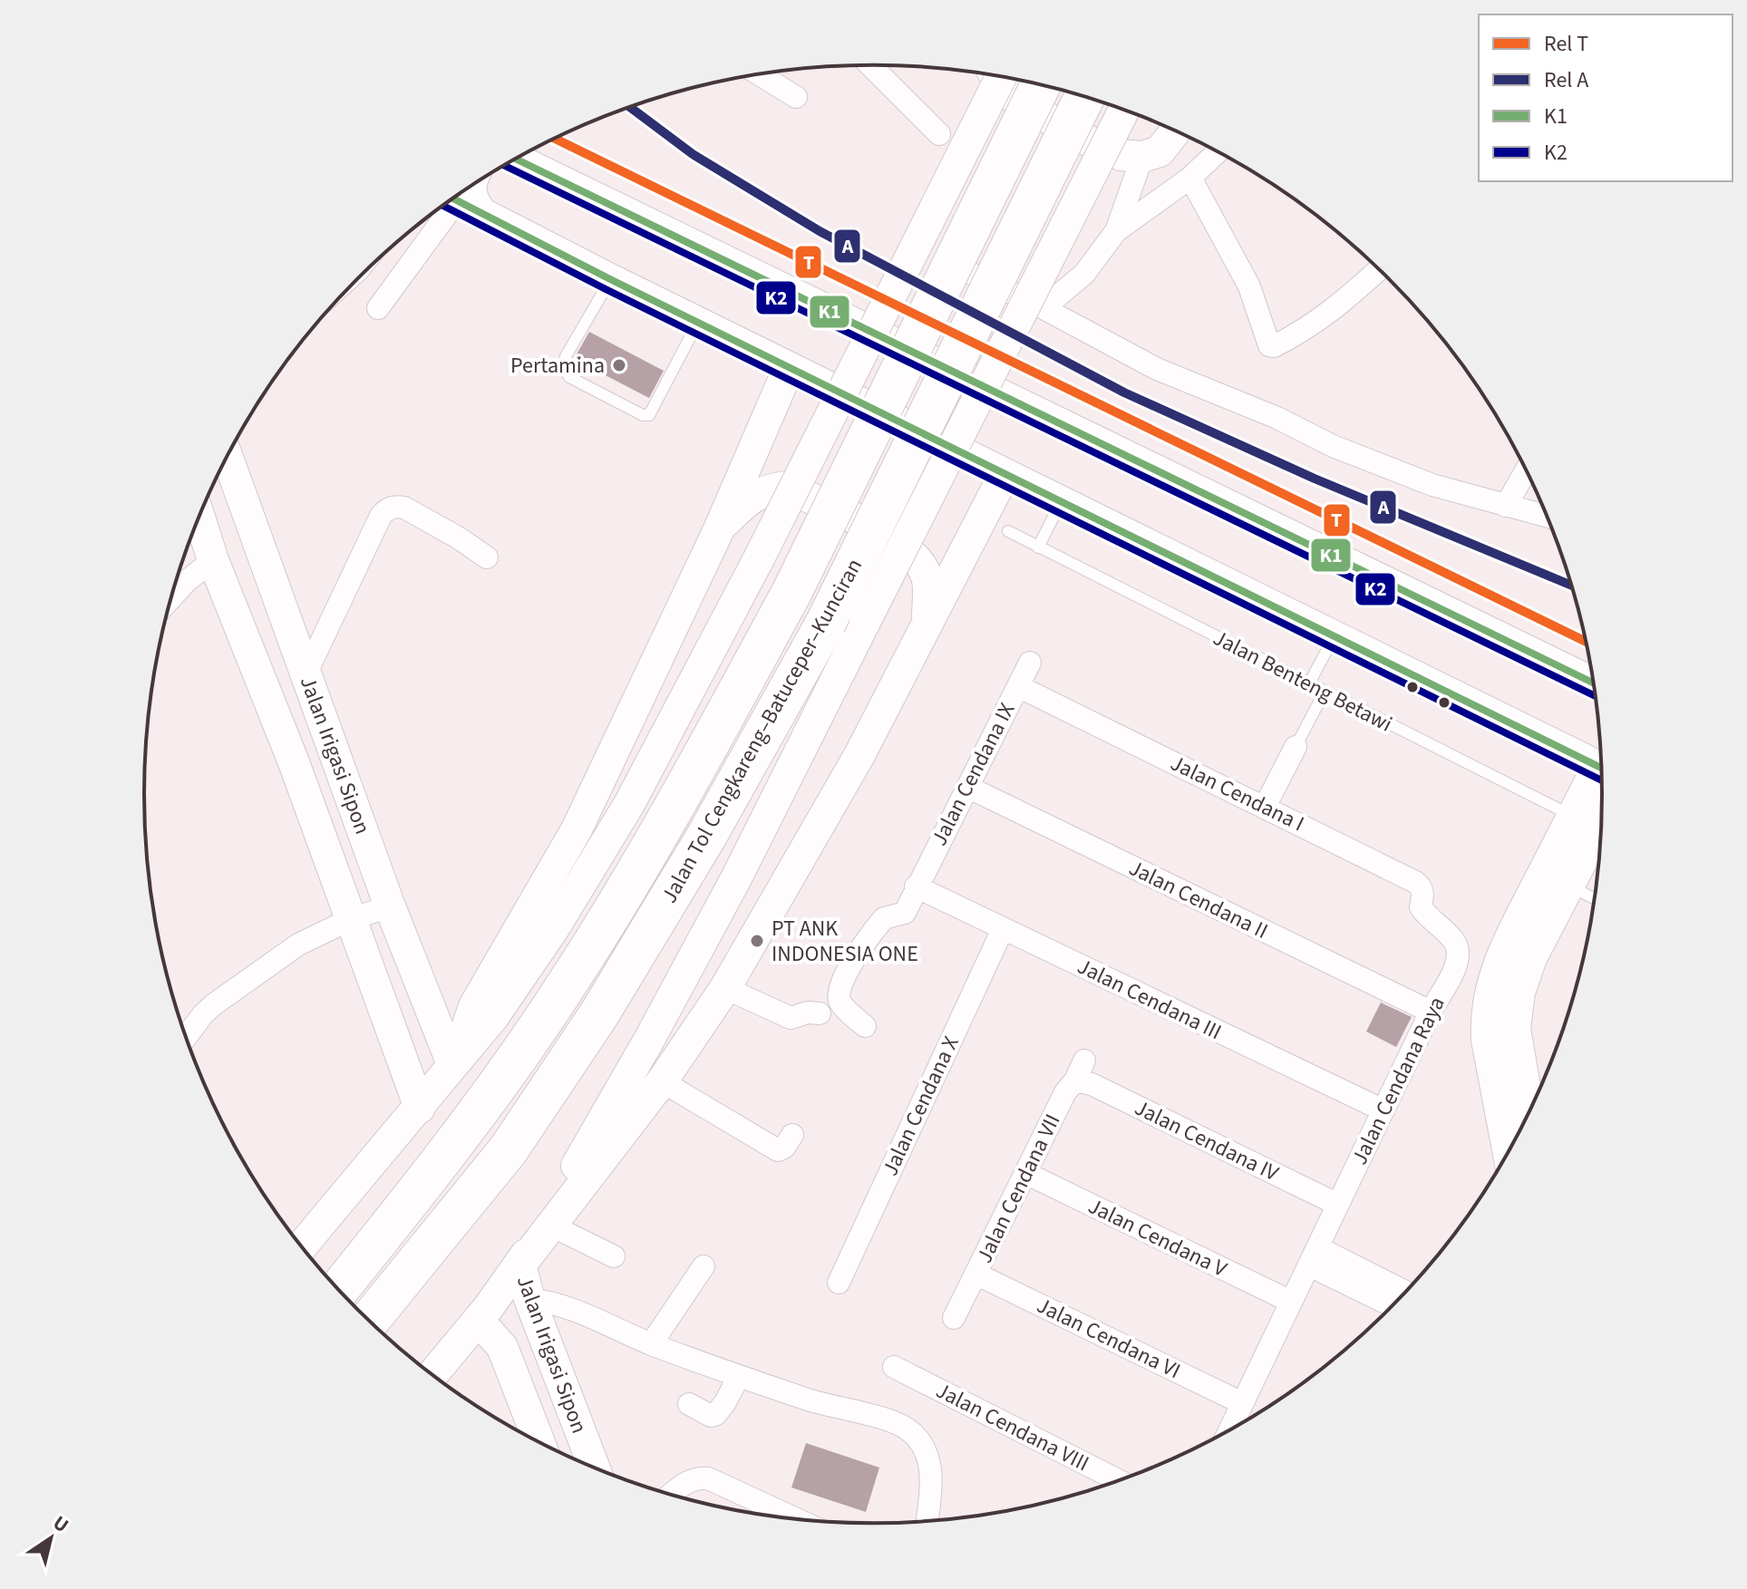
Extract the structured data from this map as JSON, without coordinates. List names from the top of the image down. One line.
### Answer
{"streets":{"highway":["Jalan Tol Cengkareng–Batuceper–Kunciran"],"main road":["Jalan Irigasi Sipon"],"street":["Jalan Cendana IX","Jalan Cendana I","Jalan Cendana II","Jalan Cendana III","Jalan Cendana Raya","Jalan Cendana X","Jalan Cendana IV","Jalan Cendana VII","Jalan Cendana V","Jalan Cendana VI","Jalan Cendana VIII"],"lane":["Jalan Benteng Betawi"]},"crossings":[["Jalan Cendana IX","Jalan Cendana I"],["Jalan Cendana IX","Jalan Cendana II"],["Jalan Cendana IX","Jalan Cendana III"],["Jalan Cendana I","Jalan Cendana Raya"],["Jalan Cendana II","Jalan Cendana Raya"],["Jalan Cendana III","Jalan Cendana Raya"],["Jalan Cendana III","Jalan Cendana X"],["Jalan Cendana Raya","Jalan Cendana IV"],["Jalan Cendana Raya","Jalan Cendana V"],["Jalan Cendana Raya","Jalan Cendana VI"],["Jalan Cendana IV","Jalan Cendana VII"],["Jalan Cendana VII","Jalan Cendana V"],["Jalan Cendana VII","Jalan Cendana VI"]],"places":["Pertamina","PT ANK INDONESIA ONE"],"lines":["rail line A","rail line T","transit line K1","transit line K2"],"legend":["Rel T","Rel A","K1","K2"],"north":"top right"}
